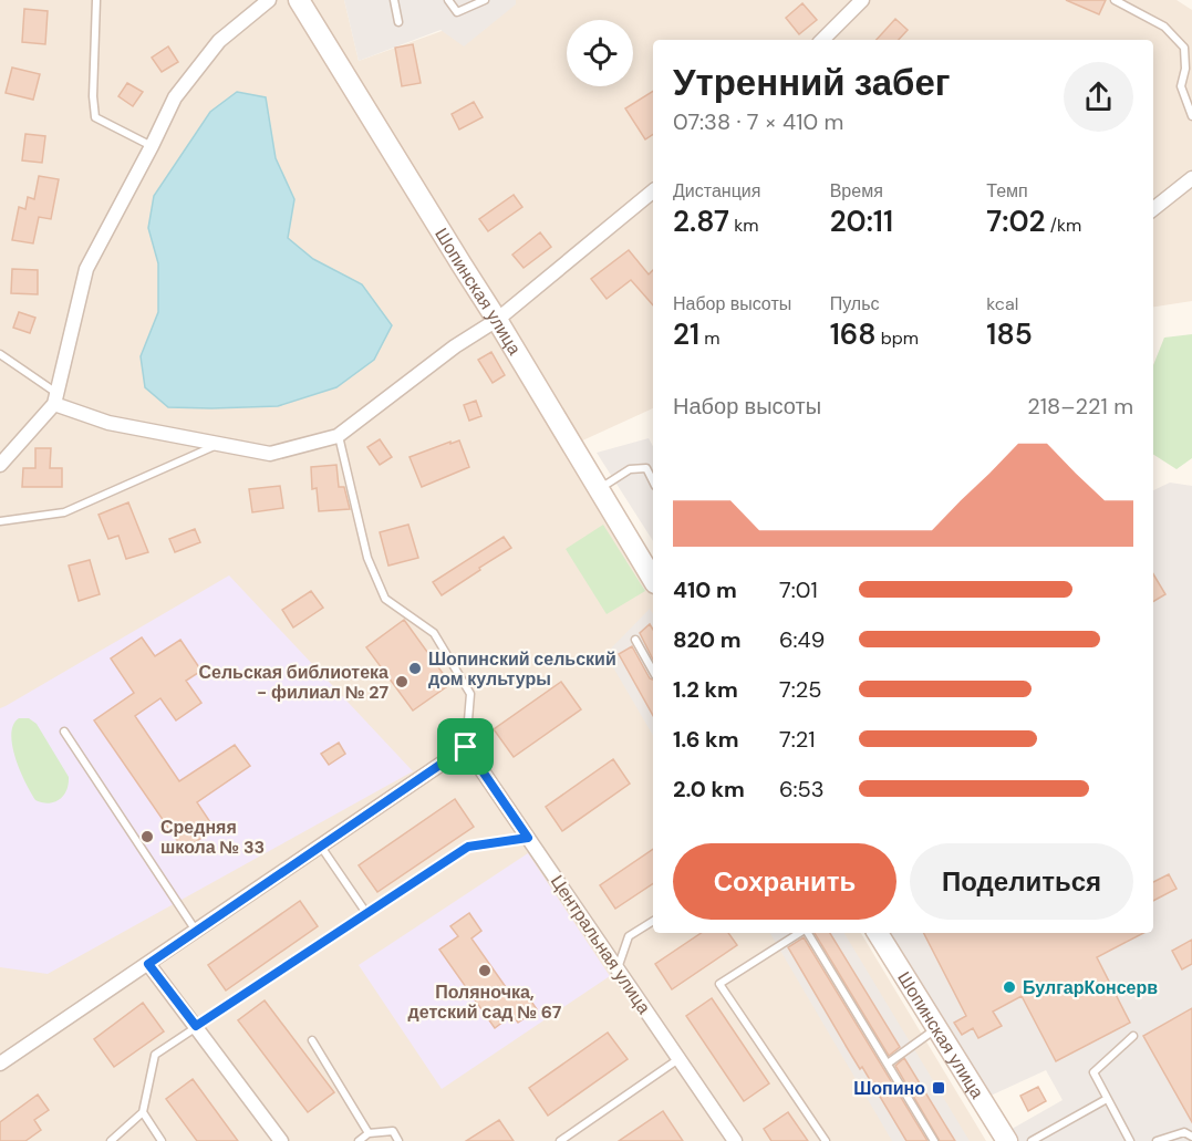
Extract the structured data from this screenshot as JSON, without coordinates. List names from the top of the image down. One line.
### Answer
{"streets":{"street":["Шопинская улица","Центральная улица"]},"places":{"other":["Шопинский сельский дом культуры","Сельская библиотека - филиал № 27","Средняя школа № 33","Поляночка, детский сад № 67","БулгарКонсерв"],"transit":["Шопино"]},"page":{"heading":["Утренний забег","07:38 · 7 × 410 m"],"stats":[["Дистанция","2.87 km"],["Время","20:11"],["Темп","7:02 /km"],["Набор высоты","21 m"],["Пульс","168 bpm"],["kcal","185"]],"chart":["Набор высоты","218–221 m"],"list":[{"name":"410 m","note":"7:01"},{"name":"820 m","note":"6:49"},{"name":"1.2 km","note":"7:25"},{"name":"1.6 km","note":"7:21"},{"name":"2.0 km","note":"6:53"}],"buttons":["Сохранить","Поделиться"]}}
